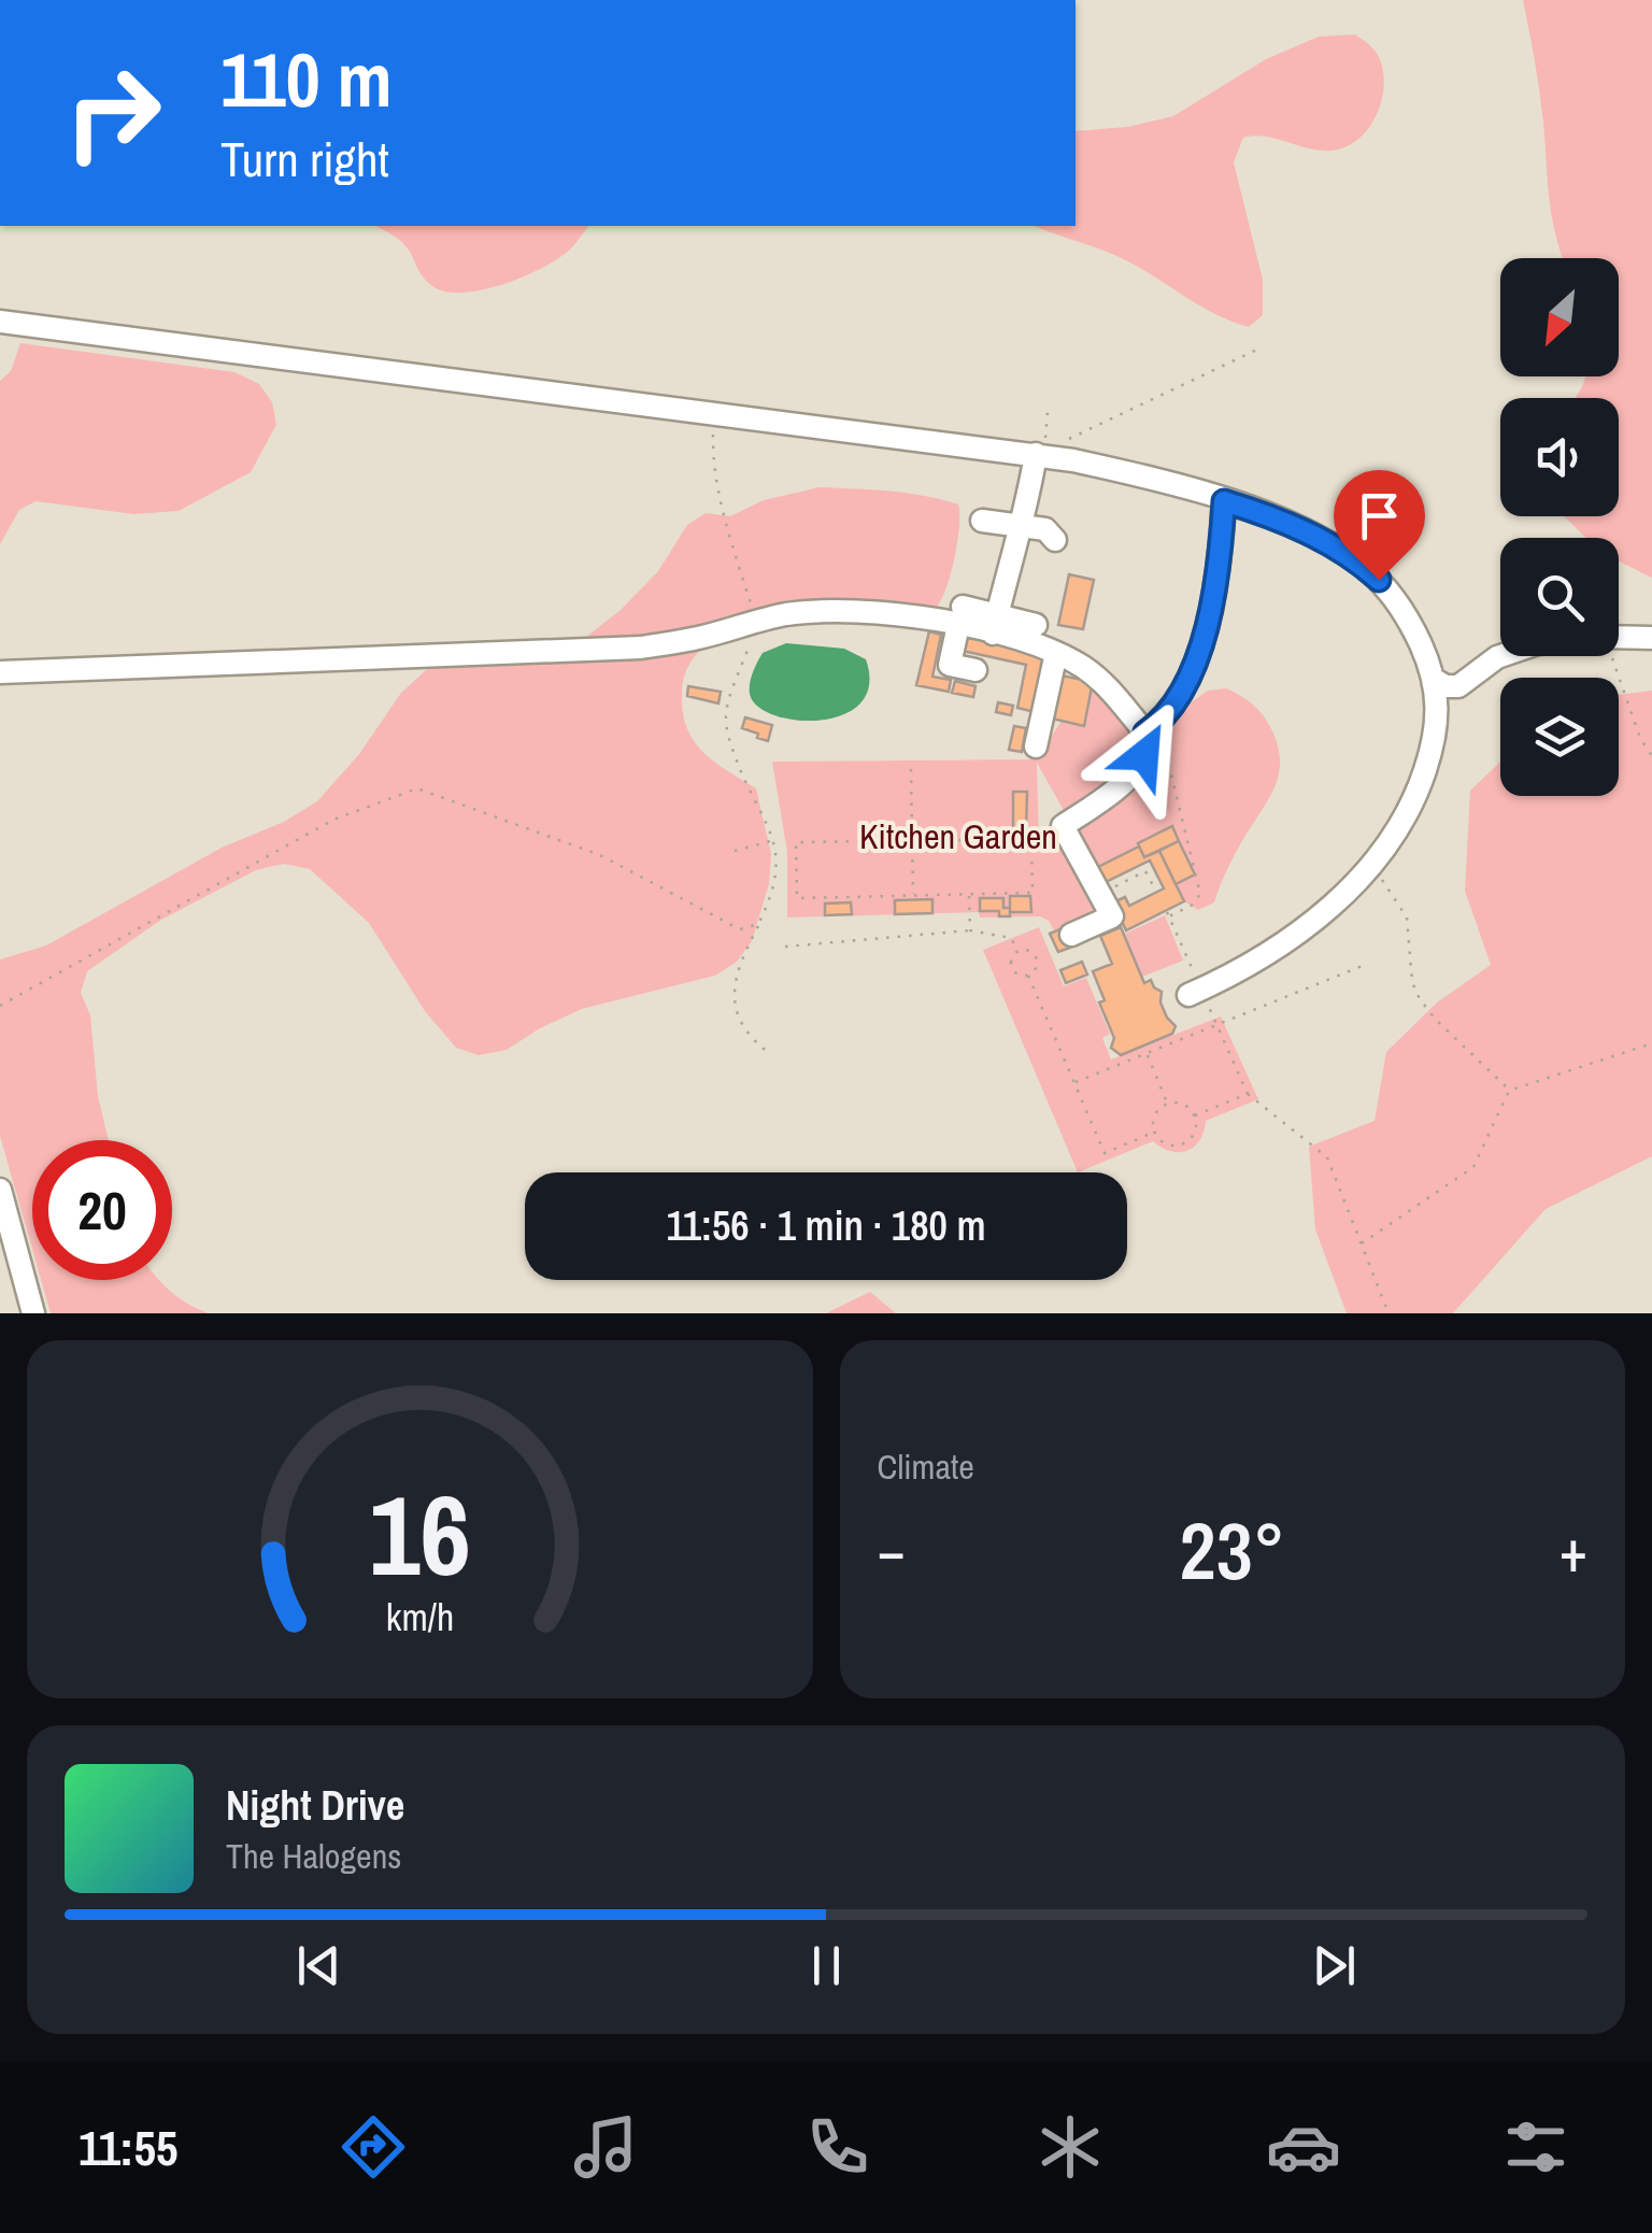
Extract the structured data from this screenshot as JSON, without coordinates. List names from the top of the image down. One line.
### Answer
{"parks":["Kitchen Garden"],"north":"bottom left","page":{"turn":["110 m","Turn right"],"limit":"20","trip":"11:56 · 1 min · 180 m","tile":"Climate","heat":["−","23°","+"],"song":["Night Drive","The Halogens"],"tabs":"11:55","gauge":["16","km/h"]}}
